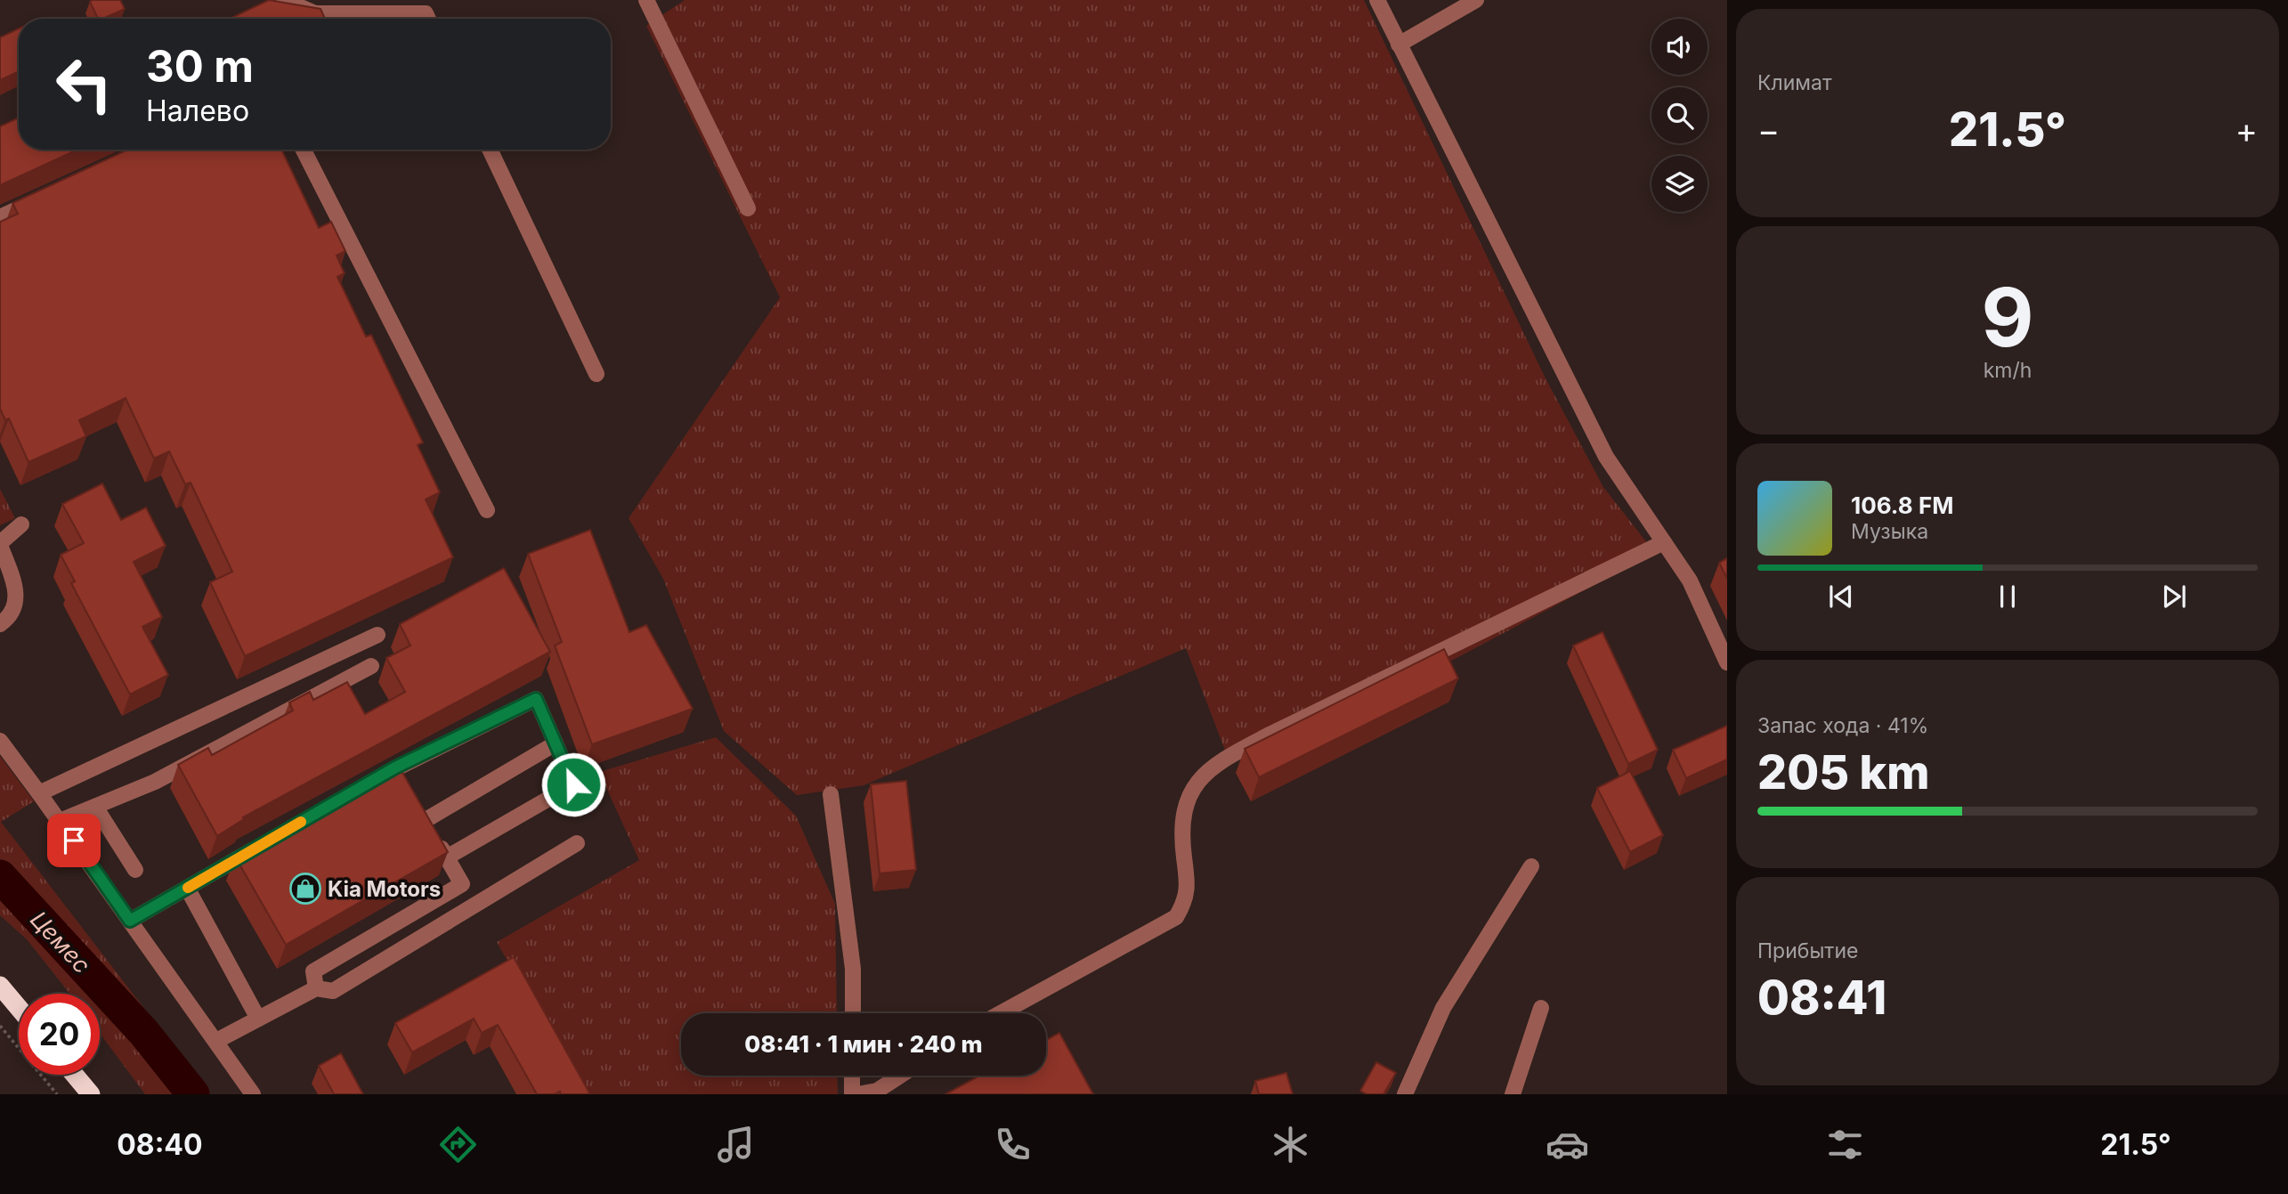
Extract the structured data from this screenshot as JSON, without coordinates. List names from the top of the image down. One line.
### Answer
{"water":["Цемес"],"places":{"shop":["Kia Motors"]},"page":{"tile":["Климат",["9","km/h"],["Запас хода · 41%","205 km"],["Прибытие","08:41"]],"turn":["30 m","Налево"],"heat":["−","21.5°","+"],"song":["106.8 FM","Музыка"],"limit":"20","trip":"08:41 · 1 мин · 240 m","tabs":["08:40","21.5°"]}}
